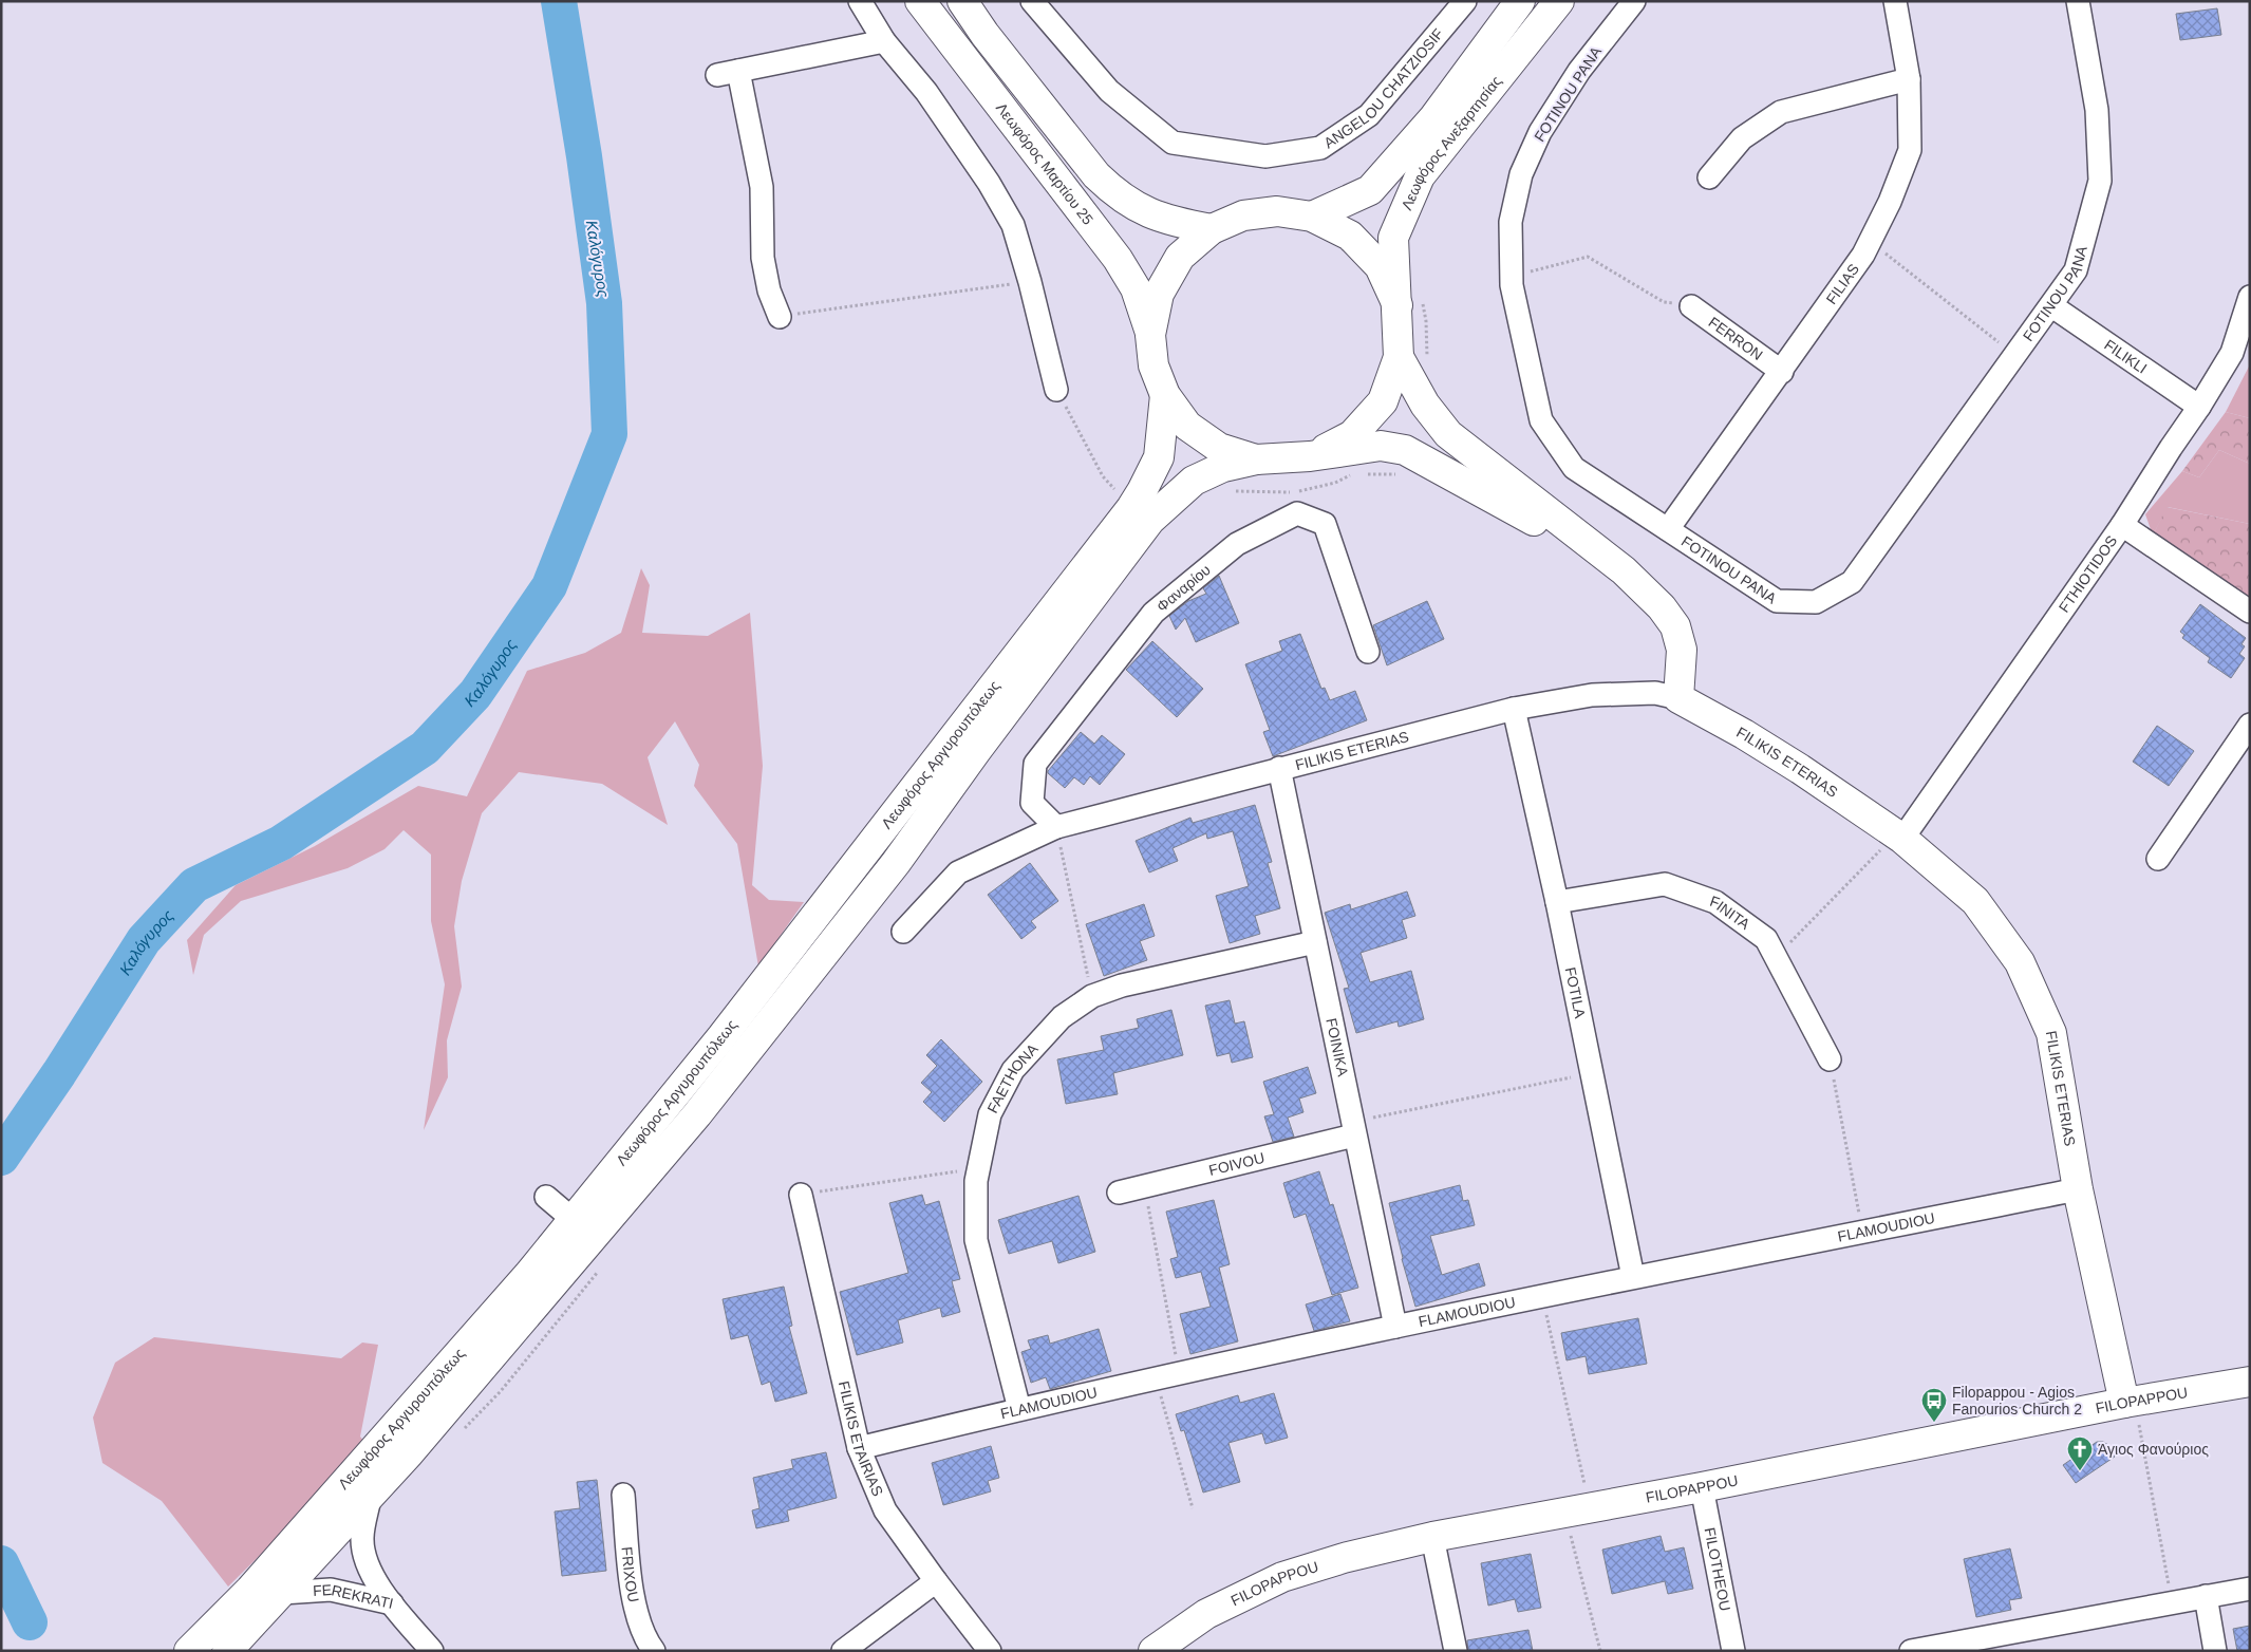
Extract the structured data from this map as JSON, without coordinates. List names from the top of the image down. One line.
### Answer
{"streets":{"main road":["Λεωφόρος Ανεξαρτησίας","Λεωφόρος Μαρτίου 25","FILIKIS ETERIAS","Λεωφόρος Αργυρουπόλεως","FILOPAPPOU"],"street":["ANGELOU CHATZIOSIF","FOTINOU PANA","FILIAS","FERRON","FILIKLI","FTHIOTIDOS","Φαναρίου","FINITA","FOTILA","FOINIKA","FAETHONA","FOIVOU","FLAMOUDIOU","FILIKIS ETAIRIAS","FILOTHEOU","FRIXOU","FEREKRATI"]},"crossings":[["FOTINOU PANA","FILIAS"],["FOTINOU PANA","FILIKLI"],["FILIAS","FERRON"],["FILIKLI","FTHIOTIDOS"],["FTHIOTIDOS","FILIKIS ETERIAS"],["Φαναρίου","FILIKIS ETERIAS"],["FILIKIS ETERIAS","FOTILA"],["FILIKIS ETERIAS","FOINIKA"],["FILIKIS ETERIAS","FLAMOUDIOU"],["FILIKIS ETERIAS","FILOPAPPOU"],["Λεωφόρος Αργυρουπόλεως","FEREKRATI"],["FINITA","FOTILA"],["FOTILA","FLAMOUDIOU"],["FOINIKA","FAETHONA"],["FOINIKA","FOIVOU"],["FOINIKA","FLAMOUDIOU"],["FAETHONA","FLAMOUDIOU"],["FLAMOUDIOU","FILIKIS ETAIRIAS"],["FILOPAPPOU","FILOTHEOU"]],"water":["Καλόγυρος"],"places":{"bus stop":["Filopappou - Agios Fanourios Church 2"],"church":["Άγιος Φανούριος"]}}
